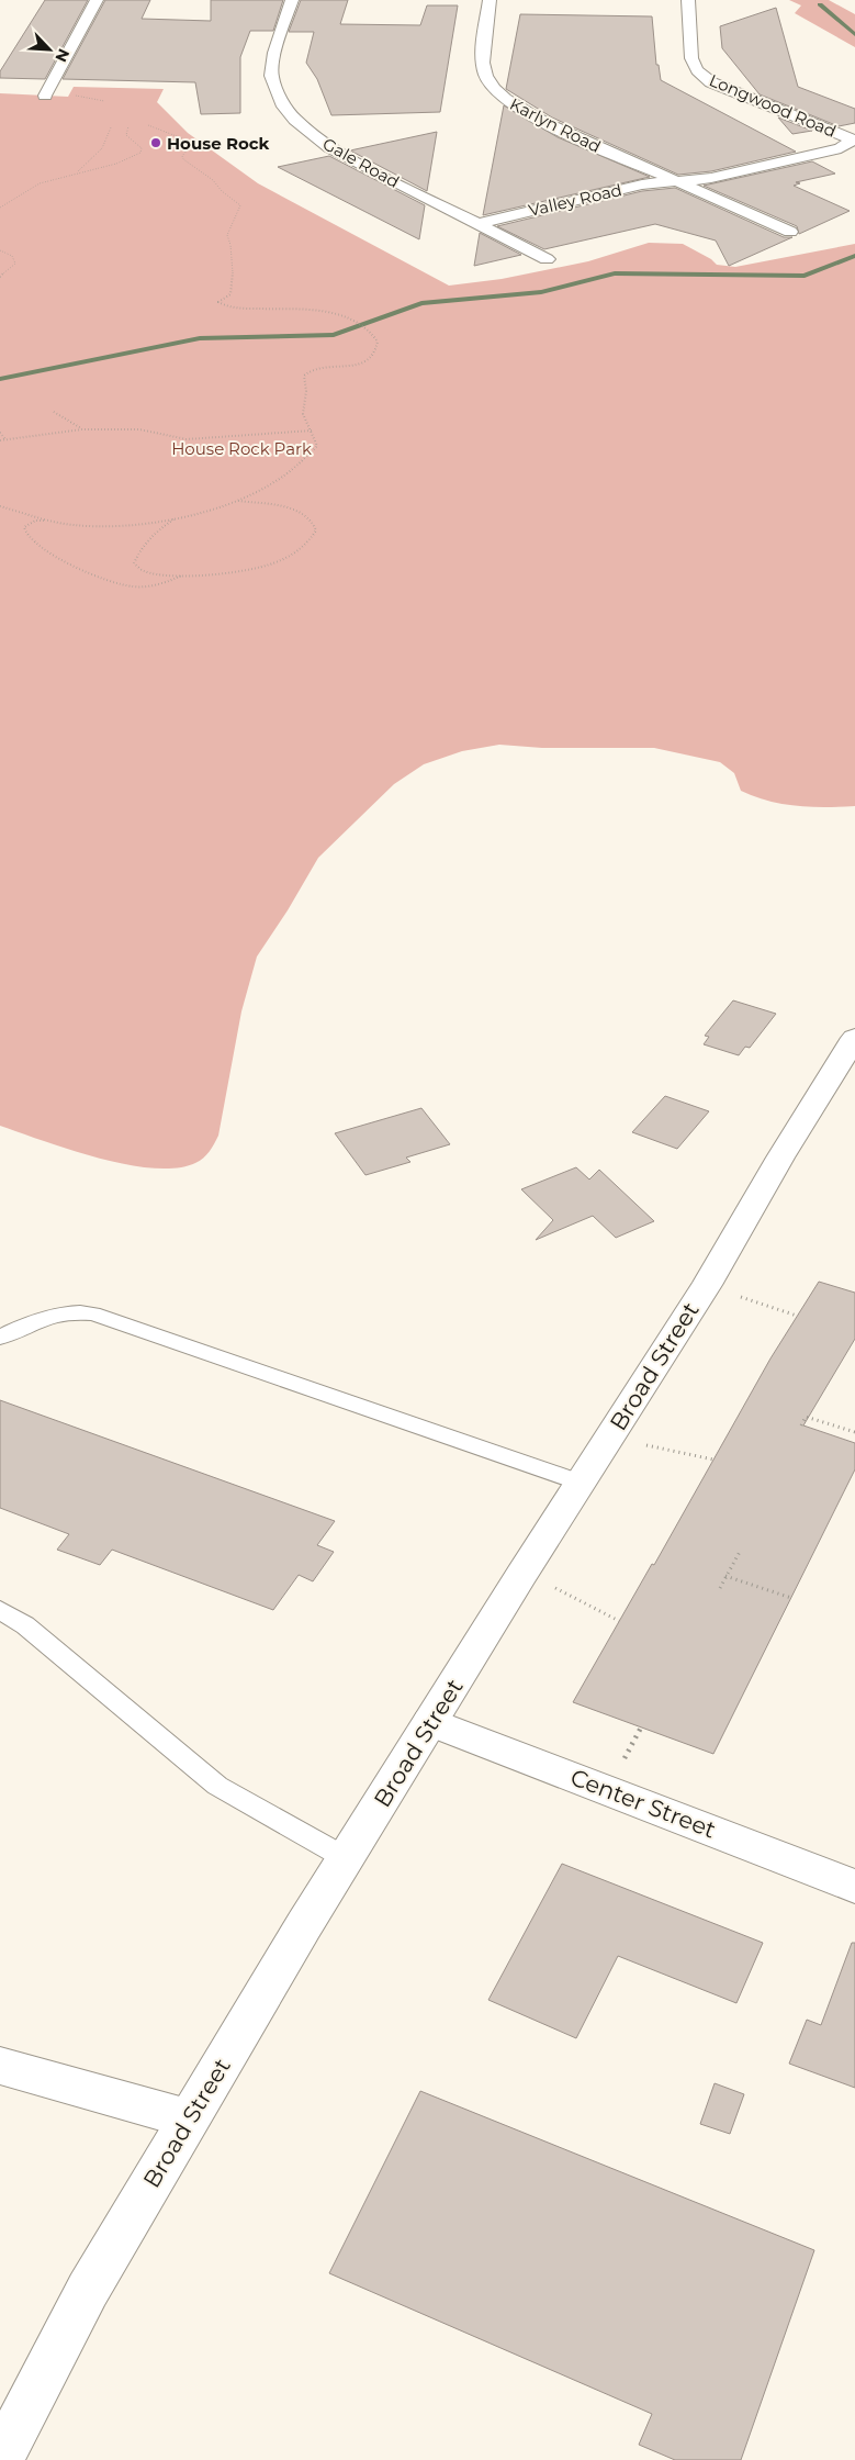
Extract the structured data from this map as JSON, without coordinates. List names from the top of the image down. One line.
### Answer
{"streets":{"street":["Longwood Road","Karlyn Road","Gale Road","Valley Road","Broad Street","Center Street"]},"crossings":[["Longwood Road","Valley Road"],["Karlyn Road","Valley Road"],["Gale Road","Valley Road"],["Broad Street","Center Street"]],"parks":["House Rock Park"],"places":["House Rock"],"north":"bottom right"}
